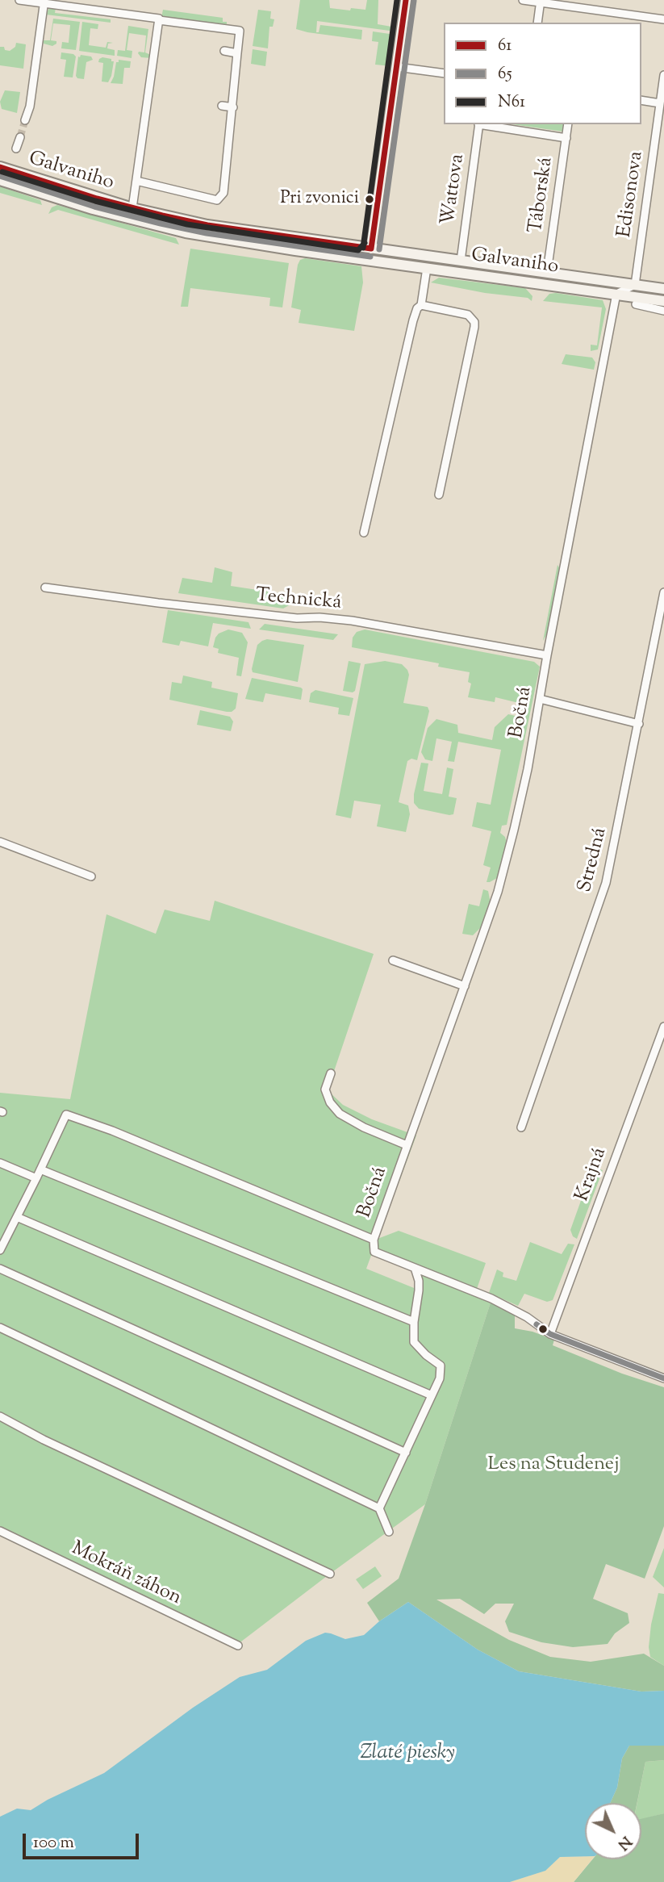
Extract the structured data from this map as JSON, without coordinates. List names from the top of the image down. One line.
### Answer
{"streets":{"main road":["Galvaniho"],"street":["Wattova","Edisonova","Táborská","Technická","Bočná","Stredná","Krajná","Mokráň záhon"]},"crossings":[["Galvaniho","Wattova"],["Galvaniho","Edisonova"],["Galvaniho","Táborská"],["Galvaniho","Bočná"],["Technická","Bočná"]],"water":["Zlaté piesky"],"parks":["Les na Studenej"],"places":["Pri zvonici"],"lines":["transit line 61","transit line N61","transit line 65"],"legend":["61","65","N61"],"scale_bar":"100 m","north":"bottom right"}
